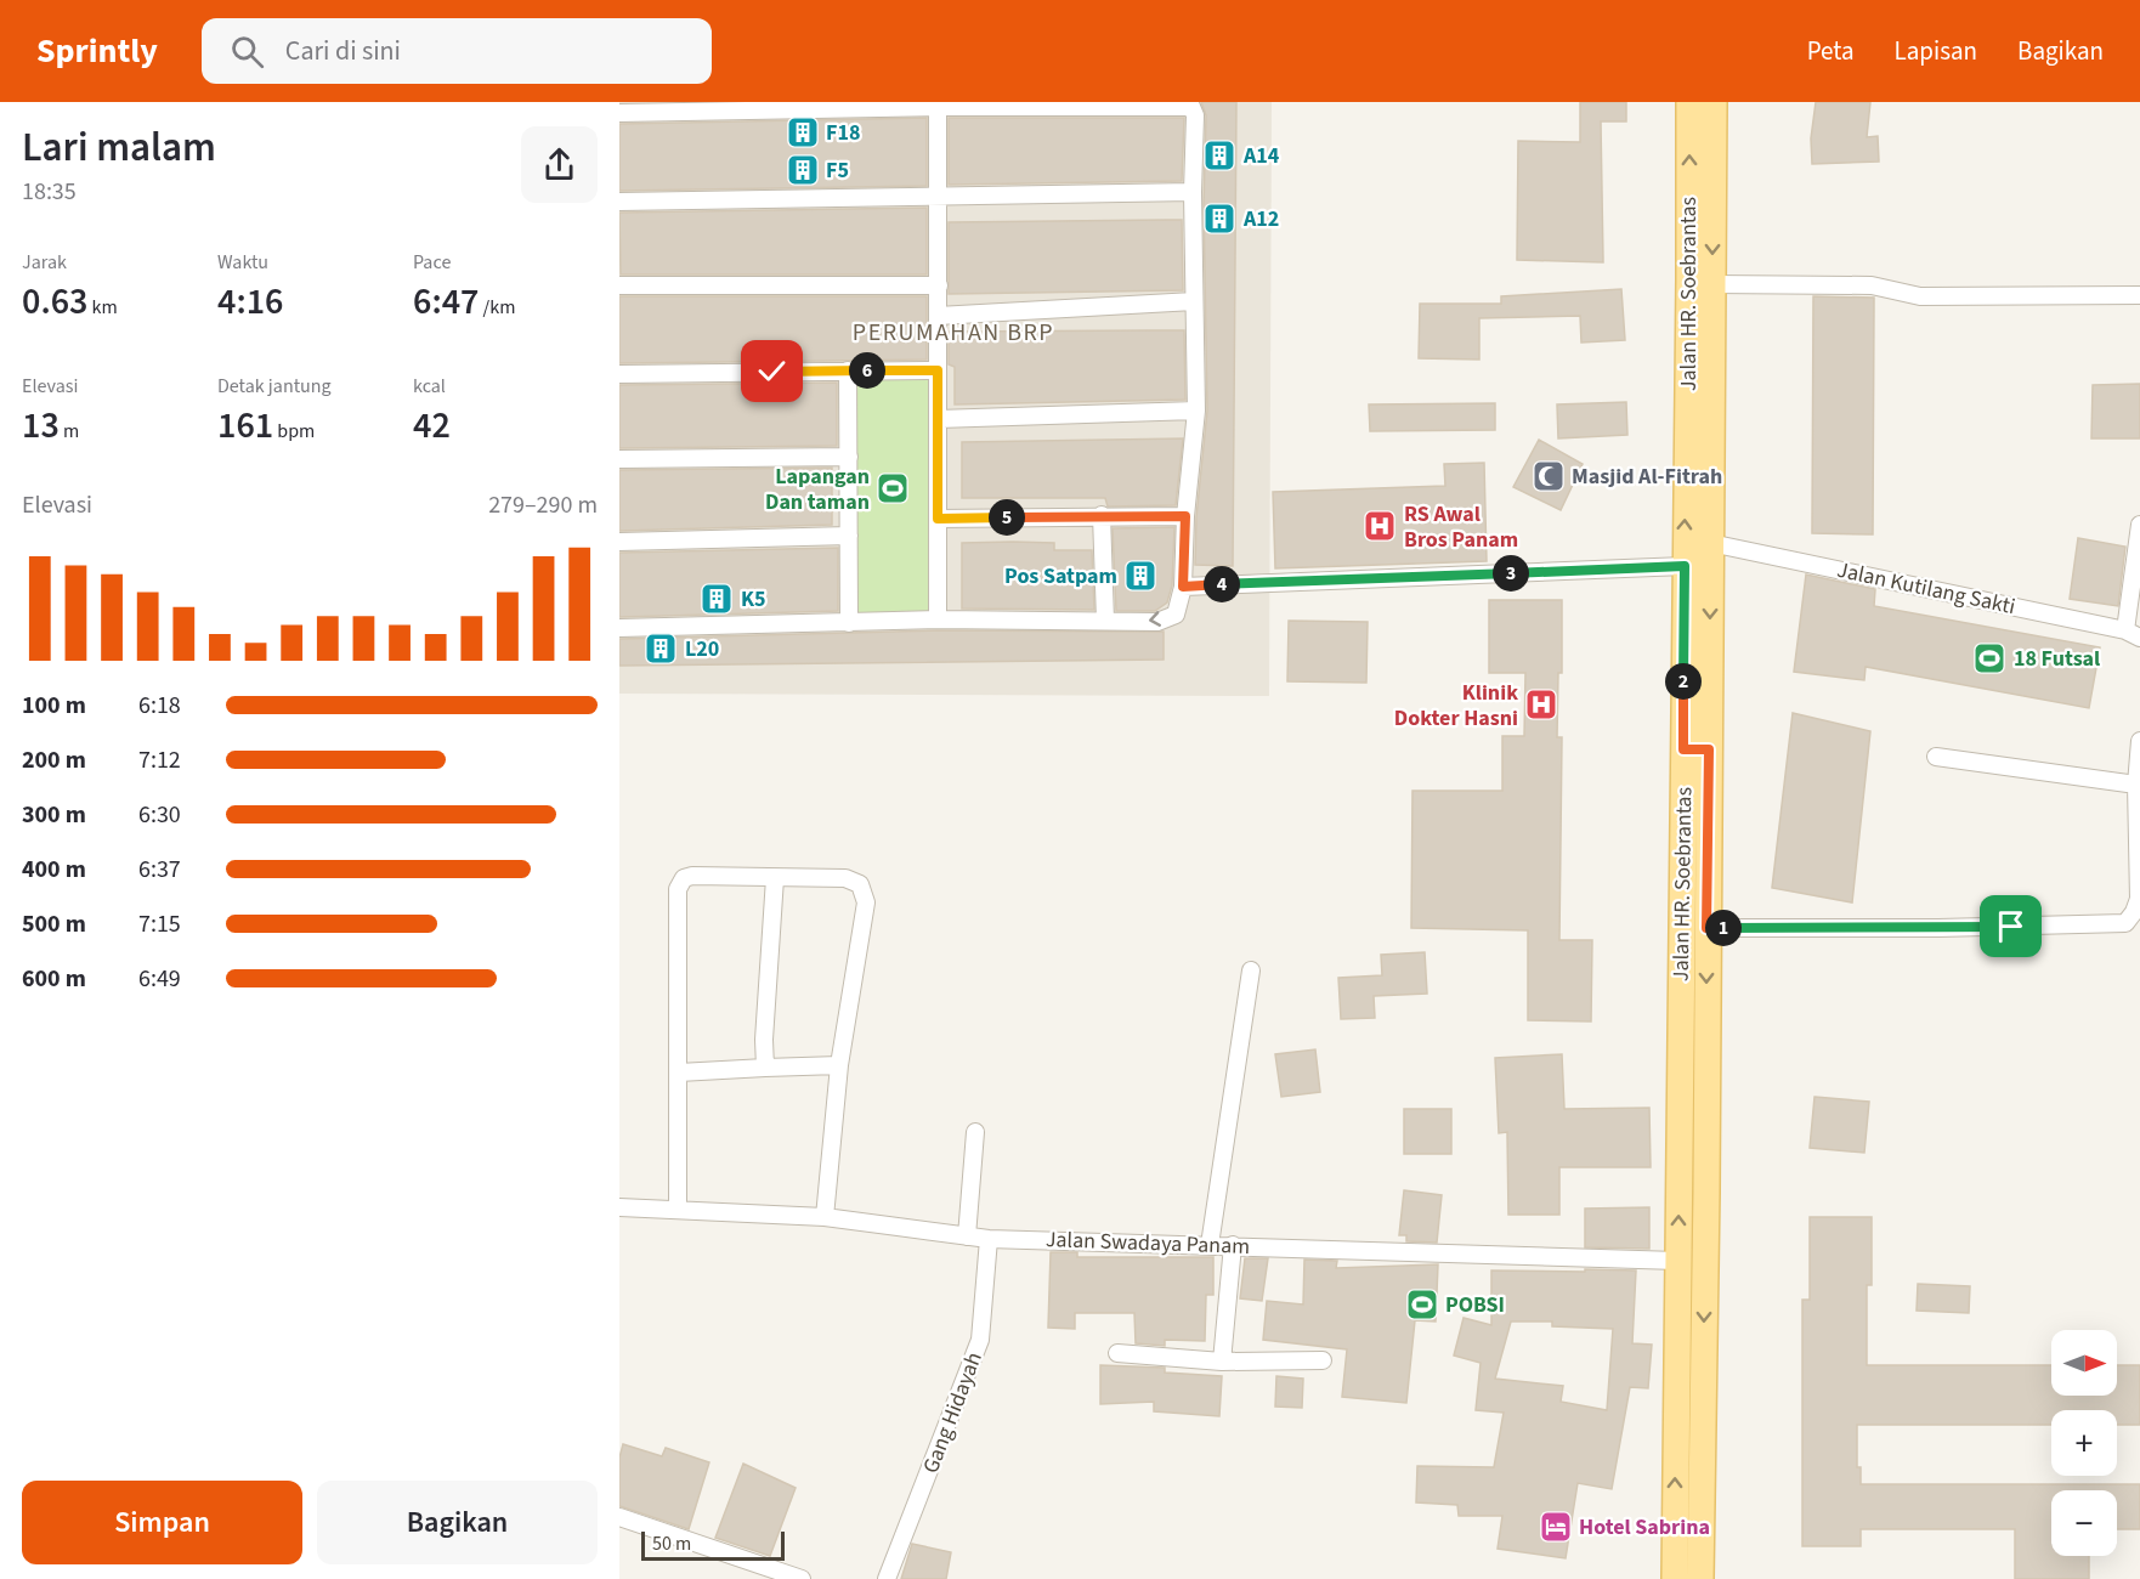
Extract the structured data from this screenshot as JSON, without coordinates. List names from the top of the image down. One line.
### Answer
{"streets":{"main road":["Jalan HR. Soebrantas"],"street":["Jalan Kutilang Sakti","Jalan Swadaya Panam","Gang Hidayah"]},"crossings":[["Jalan HR. Soebrantas","Jalan Kutilang Sakti"],["Jalan HR. Soebrantas","Jalan Swadaya Panam"],["Jalan Swadaya Panam","Gang Hidayah"]],"districts":["PERUMAHAN BRP"],"places":{"building":["F18","A14","F5","A12","Pos Satpam","K5","L20"],"mosque":["Masjid Al-Fitrah"],"sports":["Lapangan Dan taman","18 Futsal","POBSI"],"hospital":["RS Awal Bros Panam","Klinik Dokter Hasni"],"hotel":["Hotel Sabrina"]},"scale_bar":"50 m","north":"right","page":{"header":"Sprintly","search":"Cari di sini","nav":["Peta","Lapisan","Bagikan"],"heading":["Lari malam","18:35"],"stats":[["Jarak","0.63 km"],["Waktu","4:16"],["Pace","6:47 /km"],["Elevasi","13 m"],["Detak jantung","161 bpm"],["kcal","42"]],"pins":["6","5","3","4","2","1"],"chart":["Elevasi","279–290 m"],"list":[{"name":"100 m","note":"6:18"},{"name":"200 m","note":"7:12"},{"name":"300 m","note":"6:30"},{"name":"400 m","note":"6:37"},{"name":"500 m","note":"7:15"},{"name":"600 m","note":"6:49"}],"map_buttons":["+","−"],"buttons":["Simpan","Bagikan"],"scale":"50 m"}}
